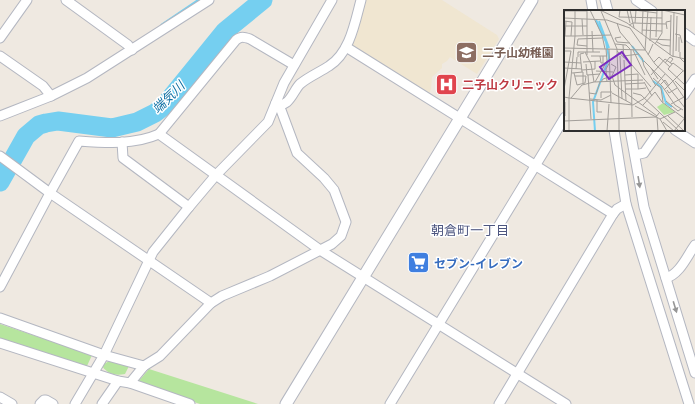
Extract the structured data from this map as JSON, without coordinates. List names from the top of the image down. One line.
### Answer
{"districts":["朝倉町一丁目"],"water":["端気川"],"places":{"school or university":["二子山幼稚園"],"hospital":["二子山クリニック"],"supermarket":["セブン-イレブン"]}}
